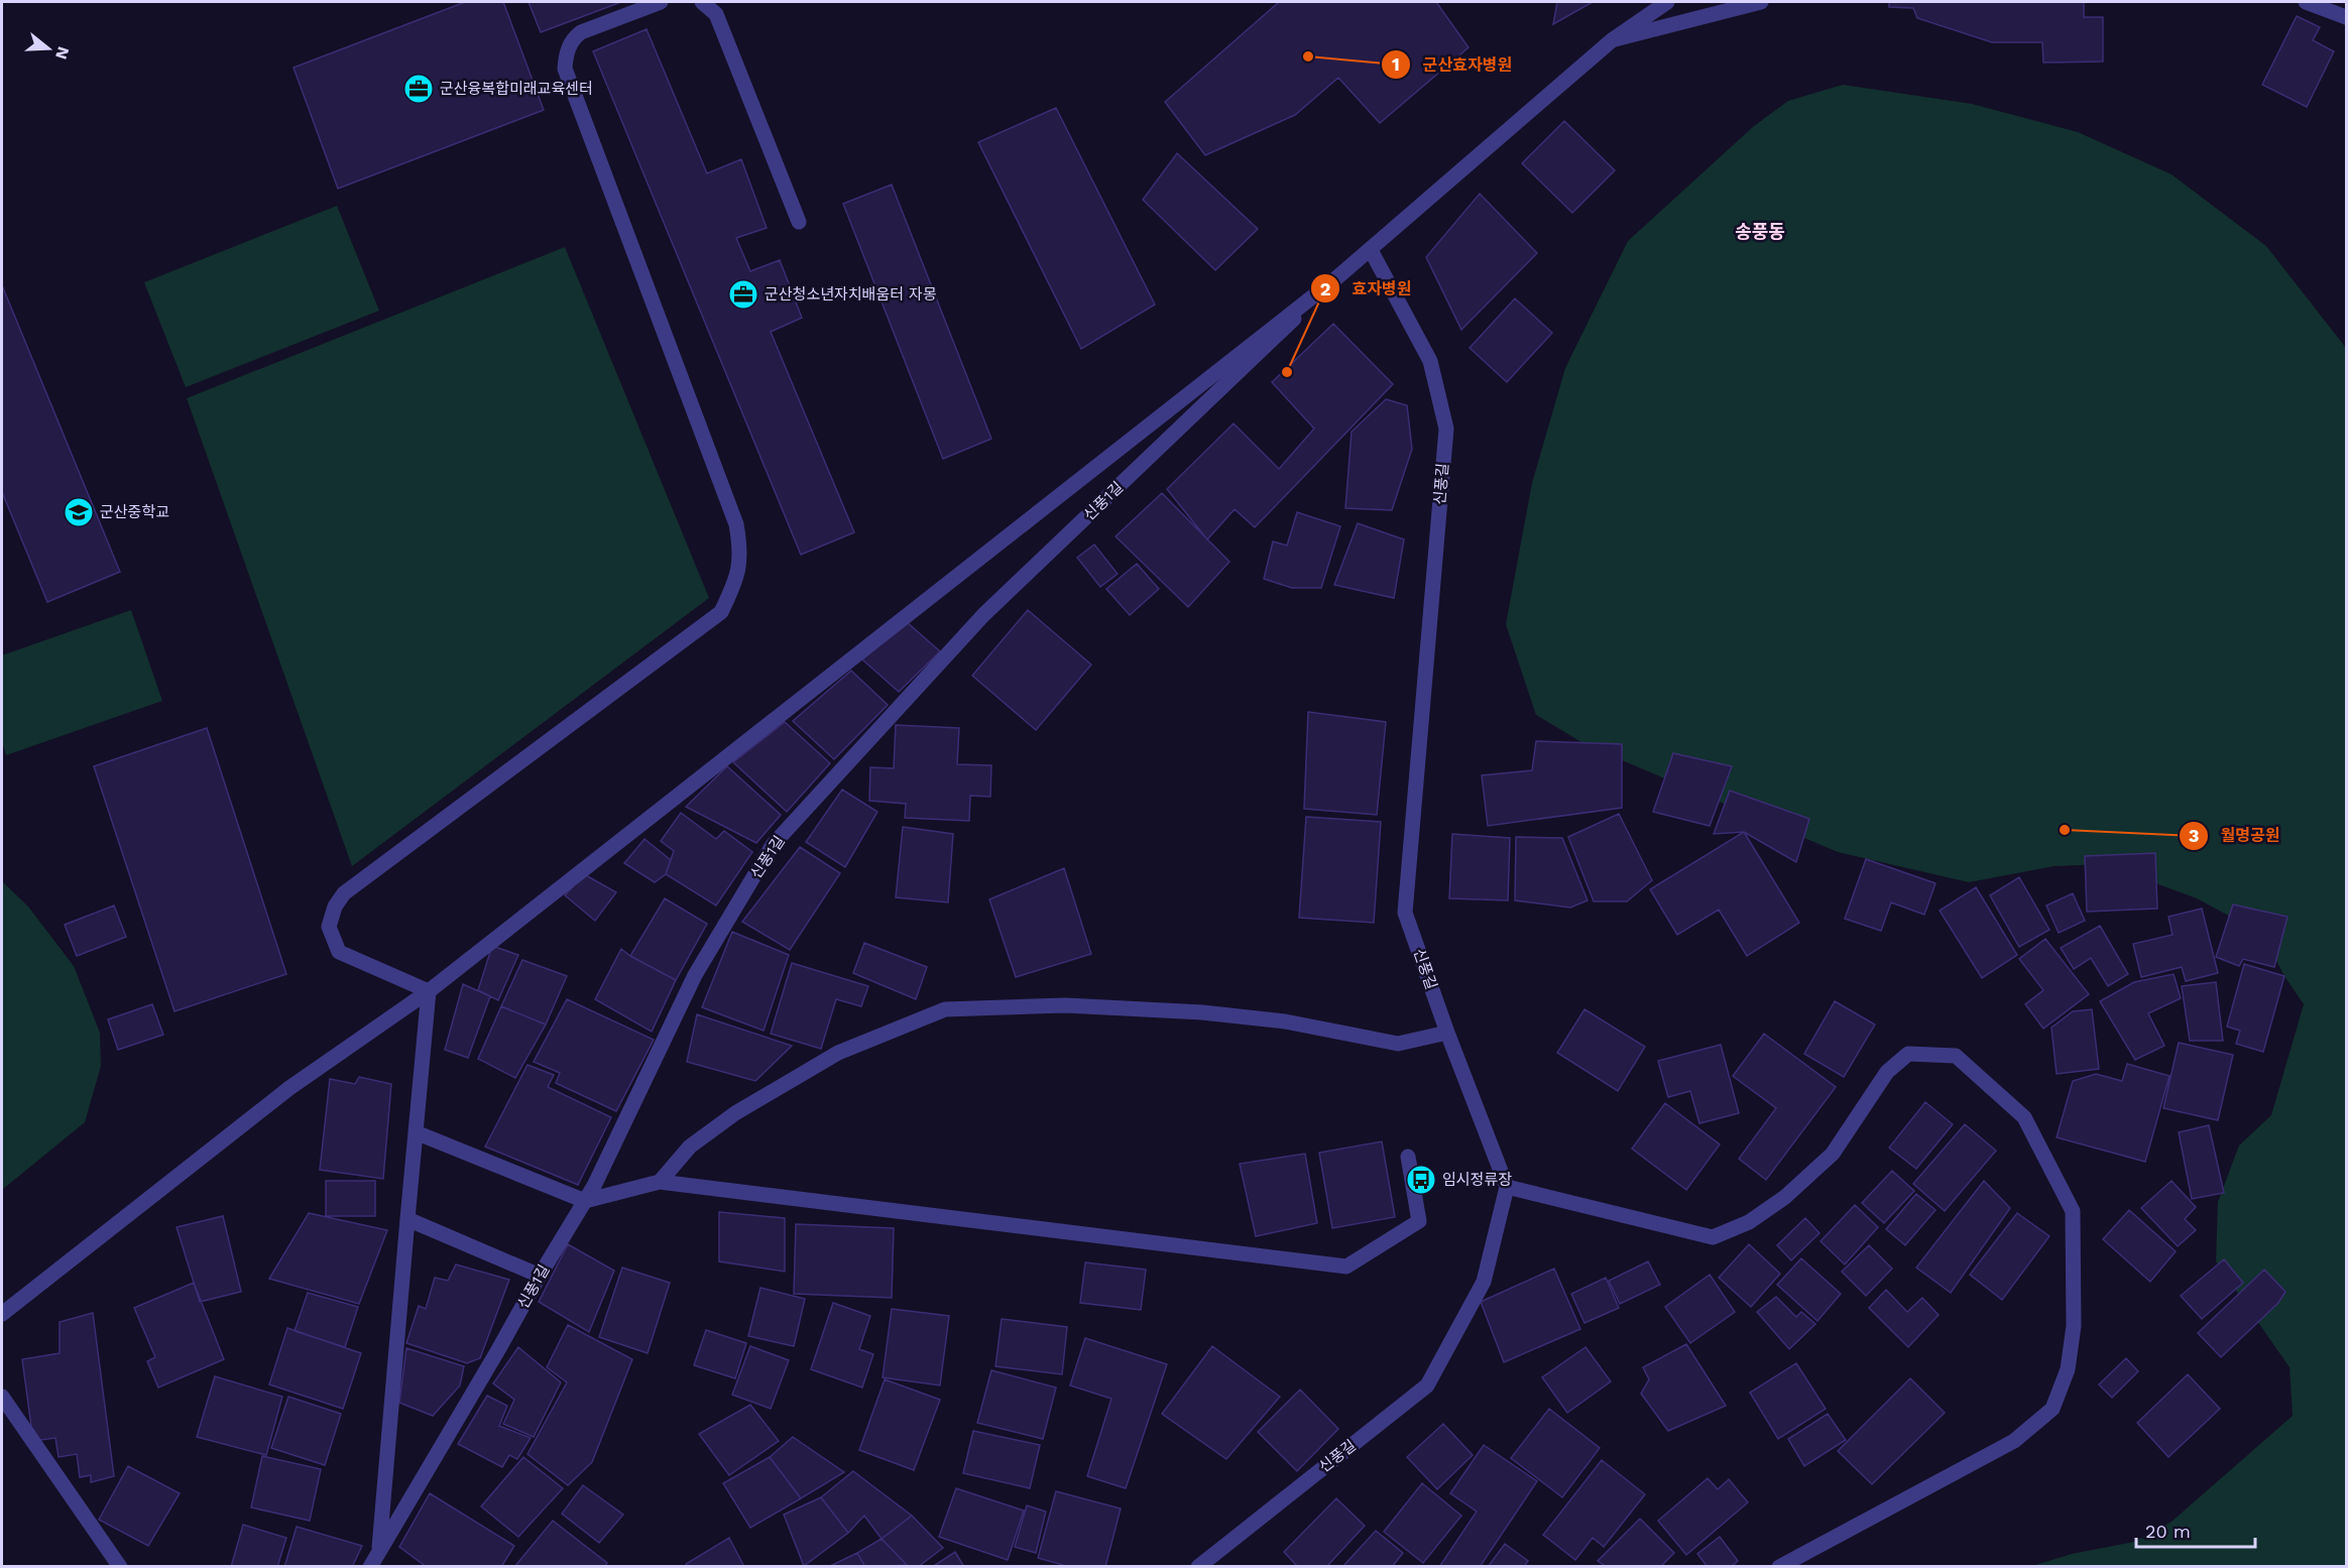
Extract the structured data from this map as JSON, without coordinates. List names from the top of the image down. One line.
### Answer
{"streets":{"street":["신풍길","신풍1길"]},"districts":["송풍동"],"places":{"other":["군산효자병원","효자병원","월명공원"],"office":["군산융복합미래교육센터","군산청소년자치배움터 자몽"],"school or university":["군산중학교"],"bus stop":["임시정류장"]},"scale_bar":"20 m","north":"right"}
